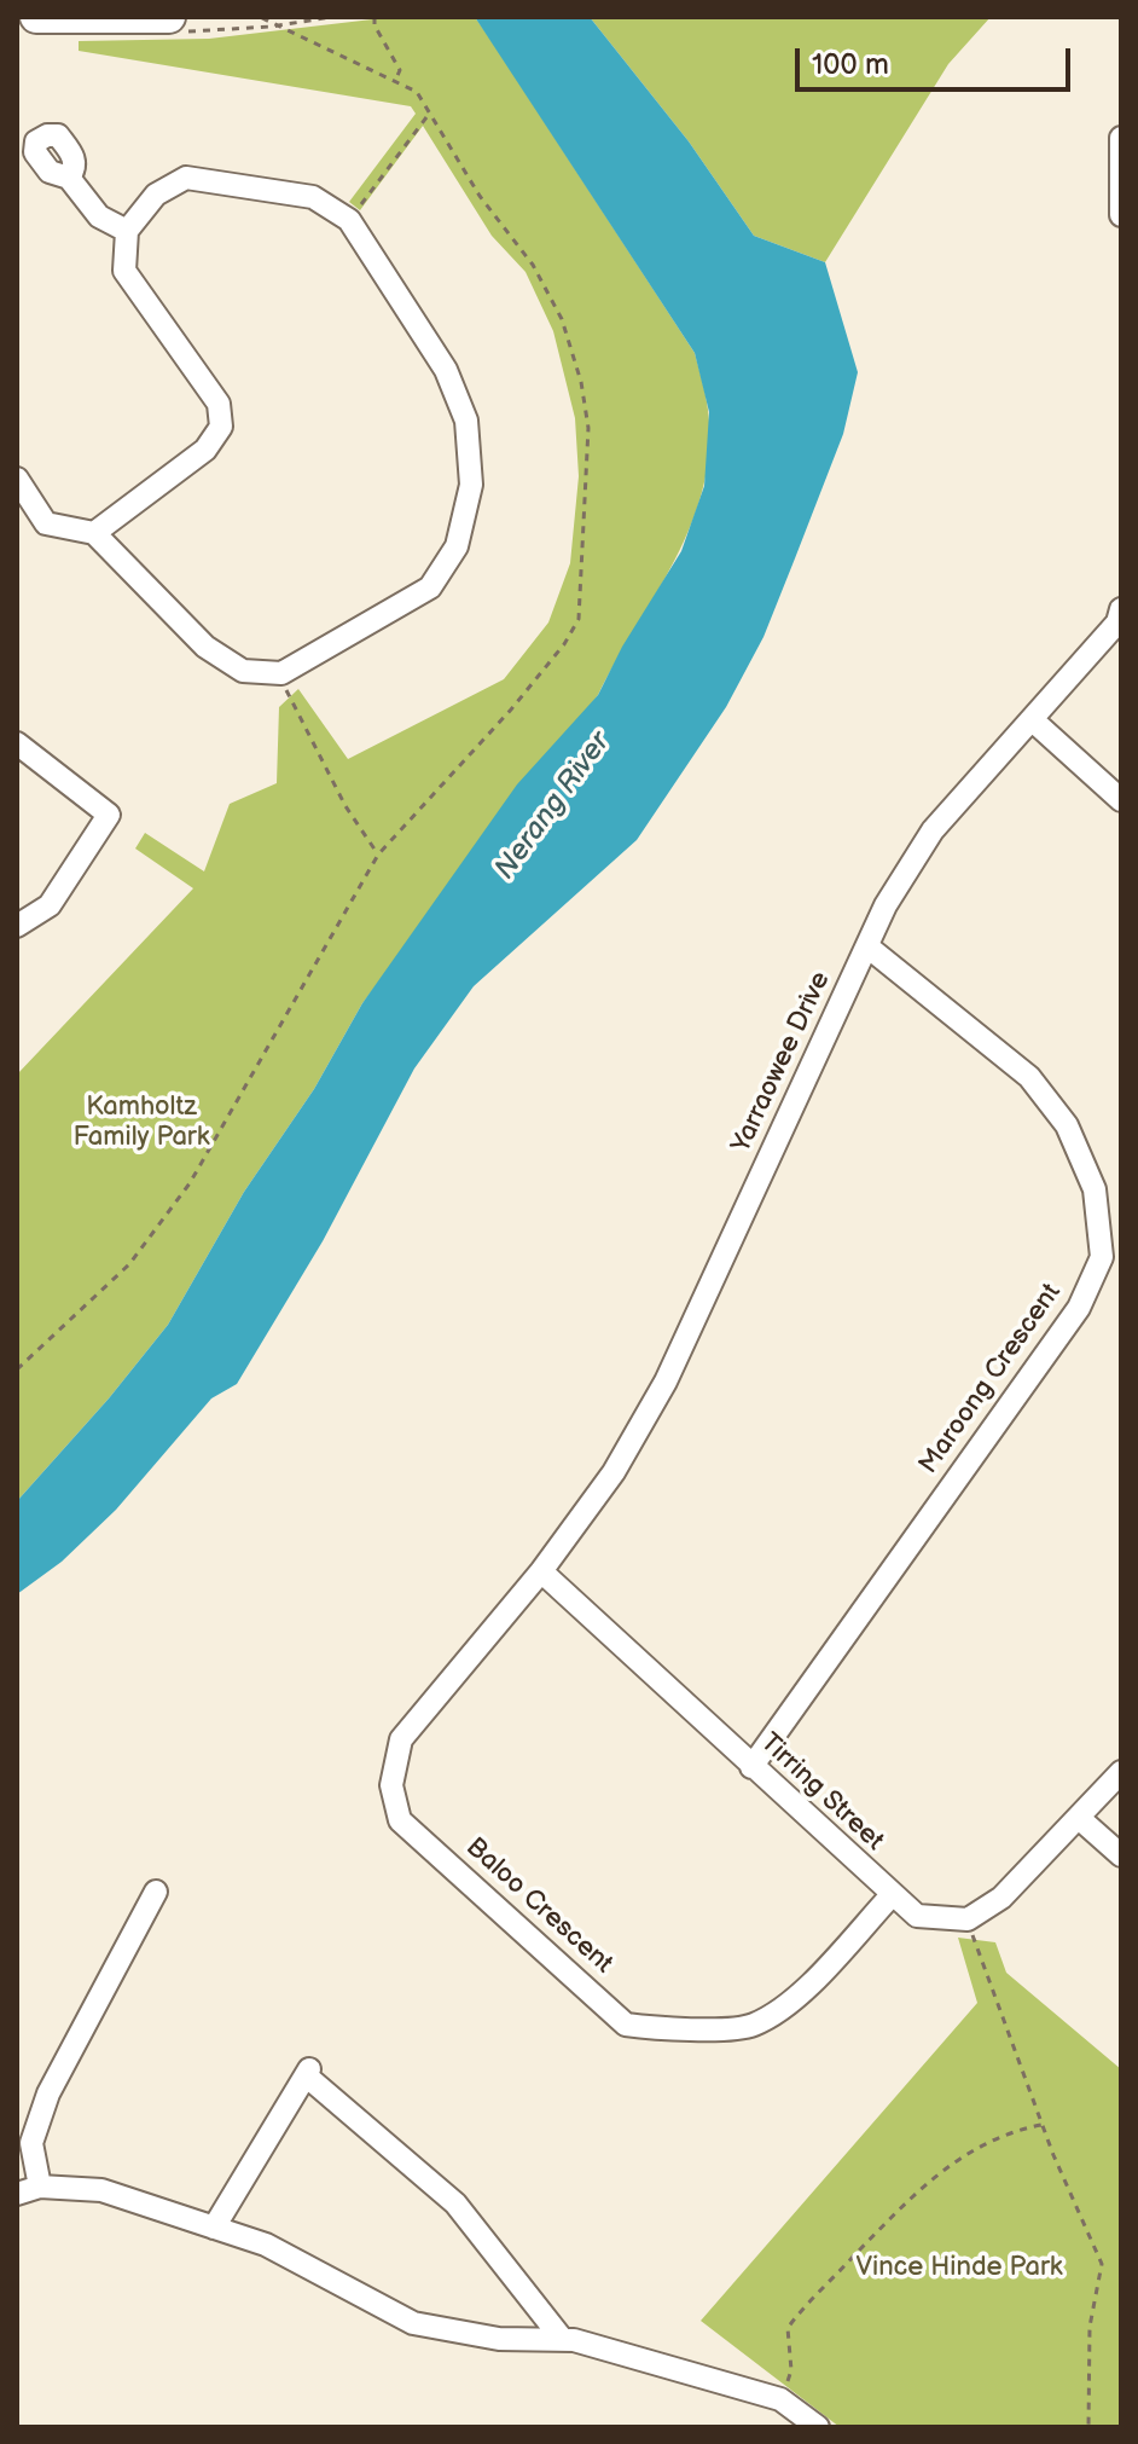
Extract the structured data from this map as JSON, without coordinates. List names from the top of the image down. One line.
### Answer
{"streets":{"street":["Yarraowee Drive","Maroong Crescent","Tirring Street","Baloo Crescent"]},"crossings":[["Yarraowee Drive","Maroong Crescent"],["Yarraowee Drive","Tirring Street"],["Yarraowee Drive","Baloo Crescent"],["Maroong Crescent","Tirring Street"],["Tirring Street","Baloo Crescent"]],"water":["Nerang River"],"parks":["Kamholtz Family Park","Vince Hinde Park"],"scale_bar":"100 m"}
